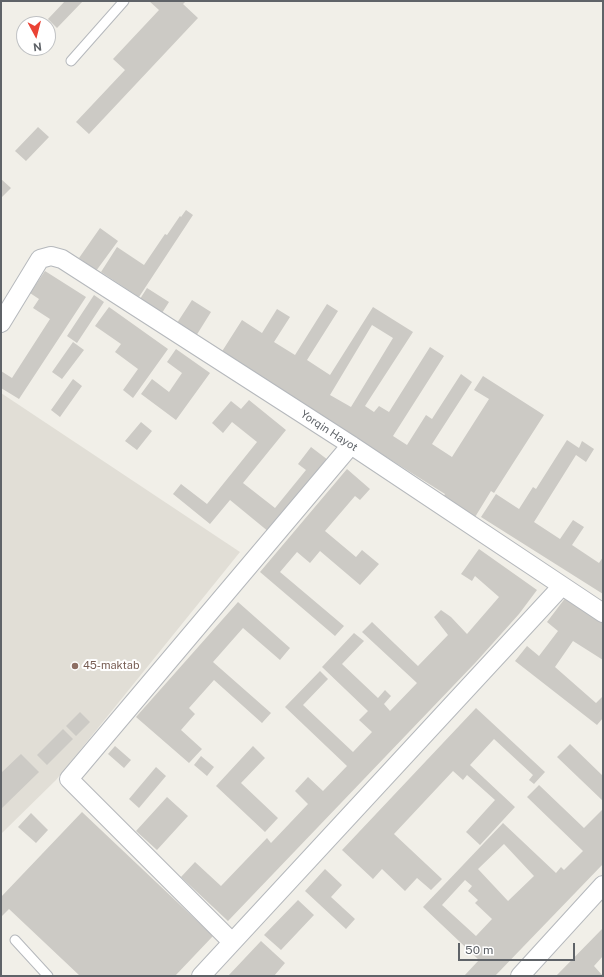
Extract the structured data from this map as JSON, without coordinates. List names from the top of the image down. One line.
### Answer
{"streets":{"street":["Yorqin Hayot"]},"places":["45-maktab"],"scale_bar":"50 m","north":"bottom"}
